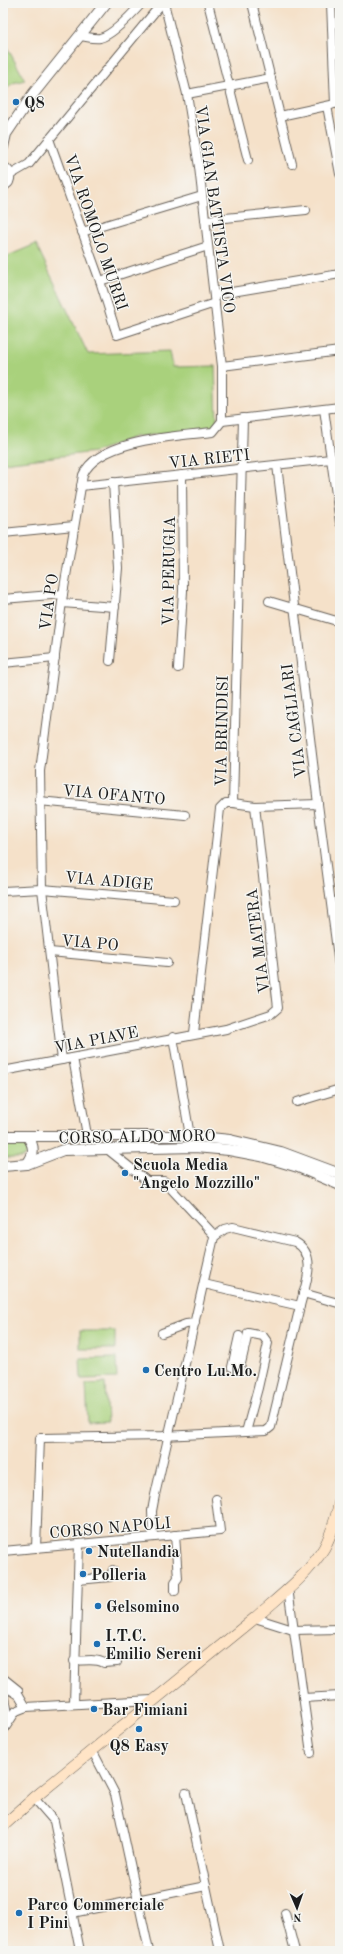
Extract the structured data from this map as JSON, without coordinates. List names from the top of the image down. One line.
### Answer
{"streets":{"street":["VIA GIAN BATTISTA VICO","VIA ROMOLO MURRI","VIA RIETI","VIA PERUGIA","VIA PO","VIA CAGLIARI","VIA BRINDISI","VIA OFANTO","VIA ADIGE","VIA MATERA","VIA PIAVE","CORSO ALDO MORO","CORSO NAPOLI"]},"crossings":[["VIA GIAN BATTISTA VICO","VIA ROMOLO MURRI"],["VIA GIAN BATTISTA VICO","VIA PO"],["VIA RIETI","VIA PERUGIA"],["VIA RIETI","VIA PO"],["VIA RIETI","VIA CAGLIARI"],["VIA RIETI","VIA BRINDISI"],["VIA PO","VIA OFANTO"],["VIA PO","VIA ADIGE"],["VIA BRINDISI","VIA MATERA"],["VIA BRINDISI","VIA PIAVE"],["VIA MATERA","VIA PIAVE"]],"places":["Q8","Scuola Media \"Angelo Mozzillo\"","Centro Lu.Mo.","Nutellandia","Polleria","Gelsomino","I.T.C. Emilio Sereni","Bar Fimiani","Q8 Easy","Parco Commerciale I Pini"],"north":"bottom"}
